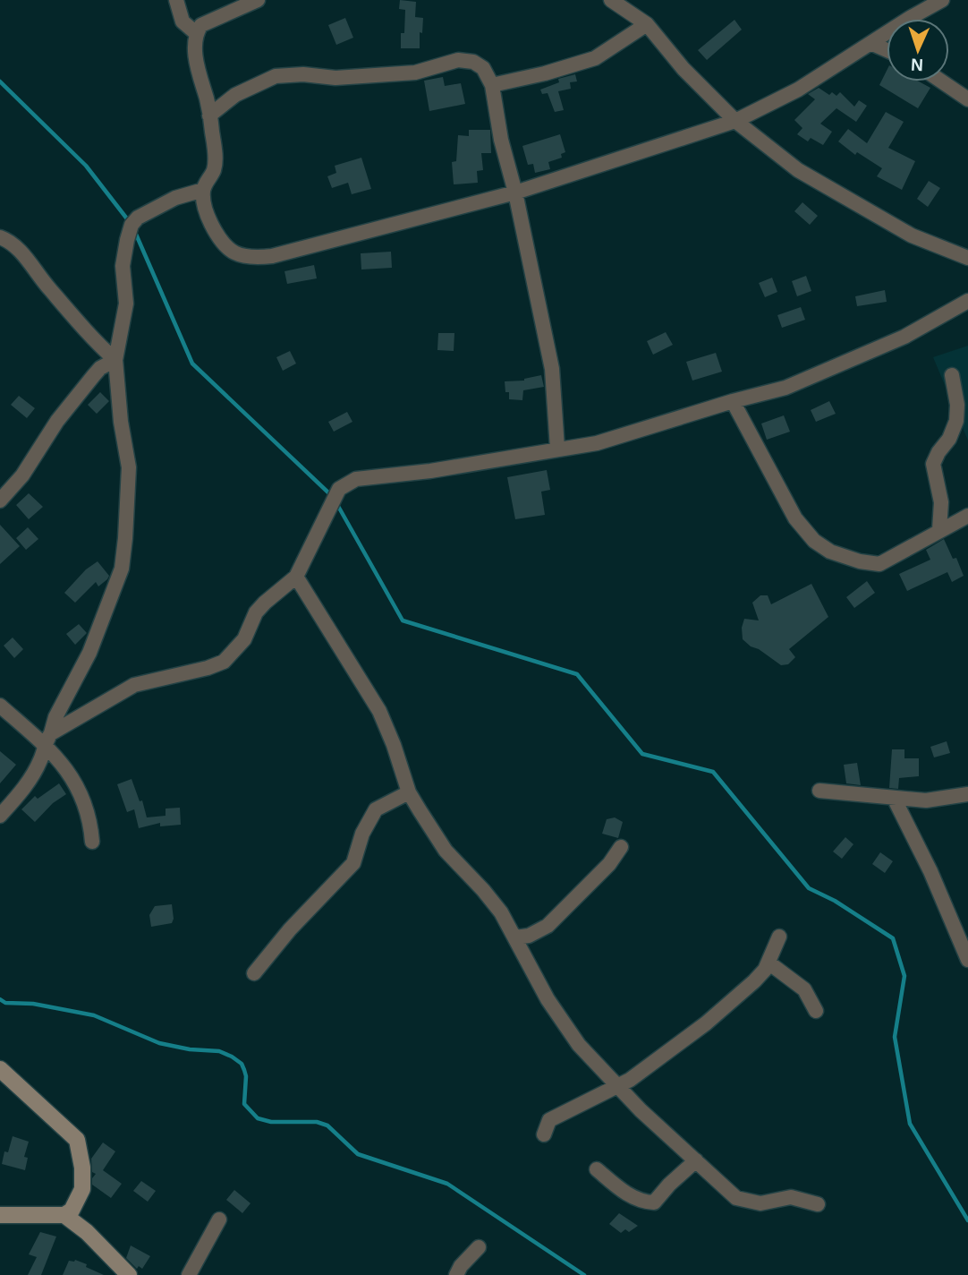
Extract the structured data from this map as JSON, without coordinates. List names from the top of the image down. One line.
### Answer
{"north":"bottom"}
